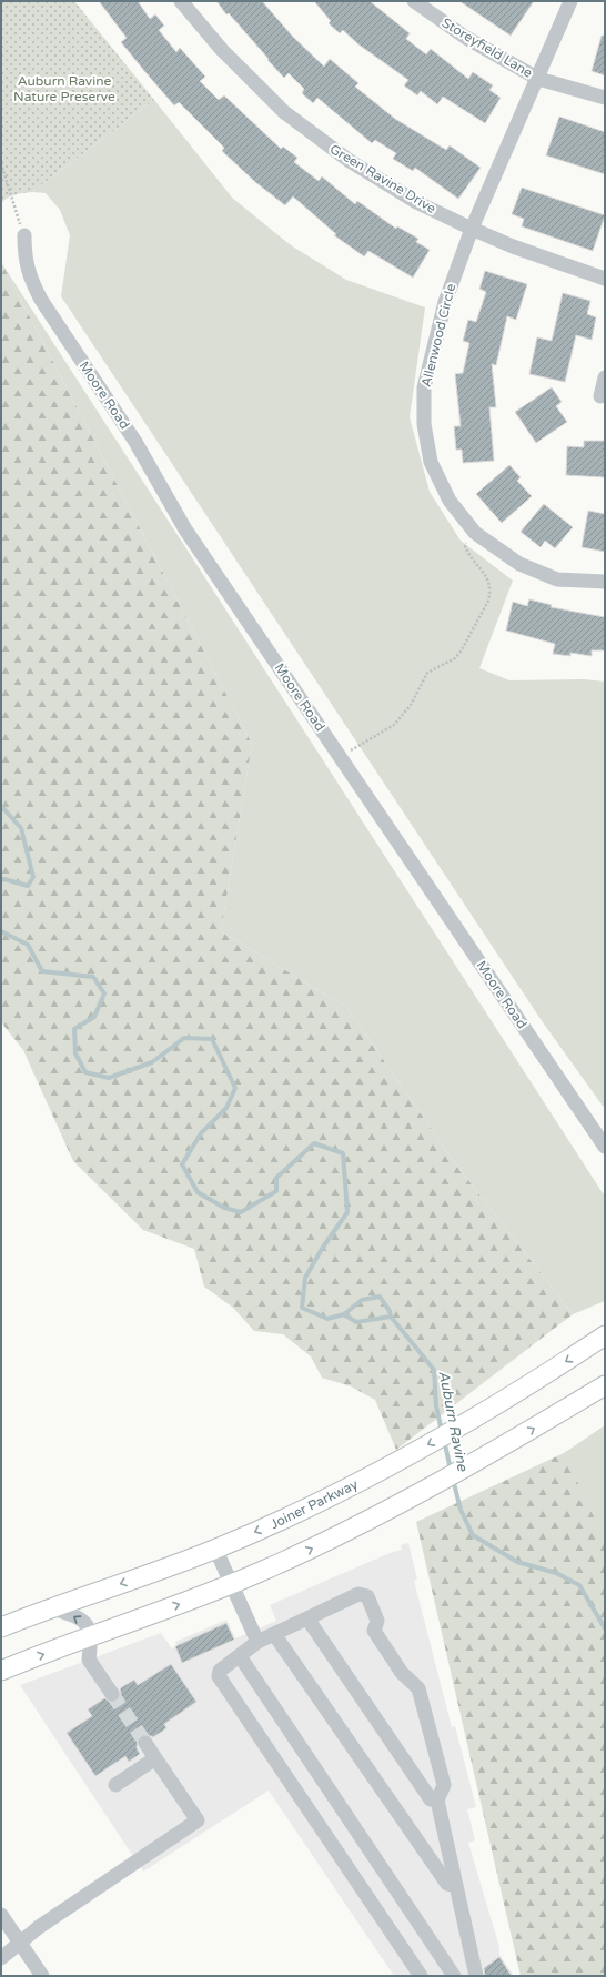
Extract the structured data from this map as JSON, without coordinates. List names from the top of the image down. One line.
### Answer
{"streets":{"main road":["Joiner Parkway"],"street":["Storeyfield Lane","Green Ravine Drive","Allenwood Circle","Moore Road"]},"crossings":[["Storeyfield Lane","Allenwood Circle"],["Green Ravine Drive","Allenwood Circle"]],"water":["Auburn Ravine"],"parks":["Auburn Ravine Nature Preserve"]}
